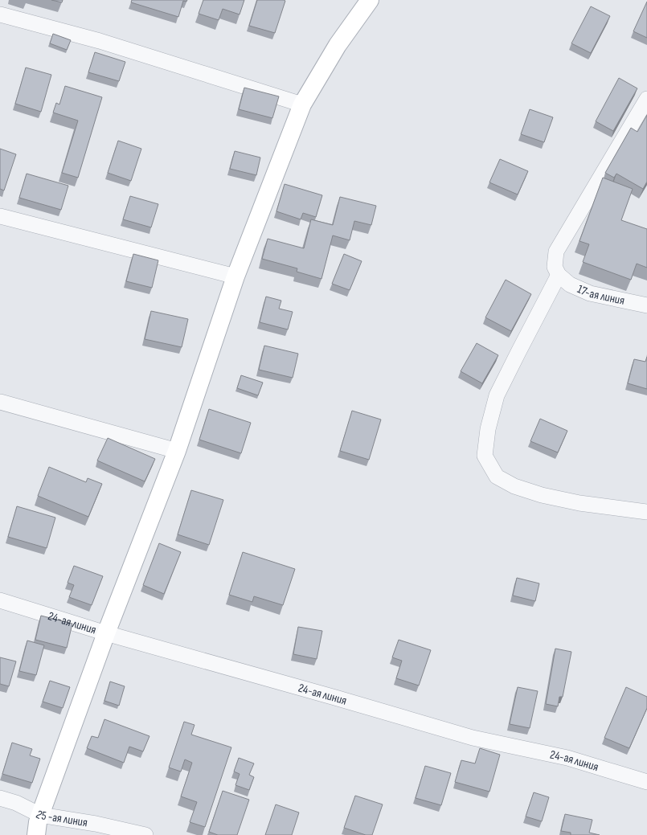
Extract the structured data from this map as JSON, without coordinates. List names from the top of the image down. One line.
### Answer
{"streets":{"street":["17-ая линия","24-ая линия","25 -ая линия"]}}
